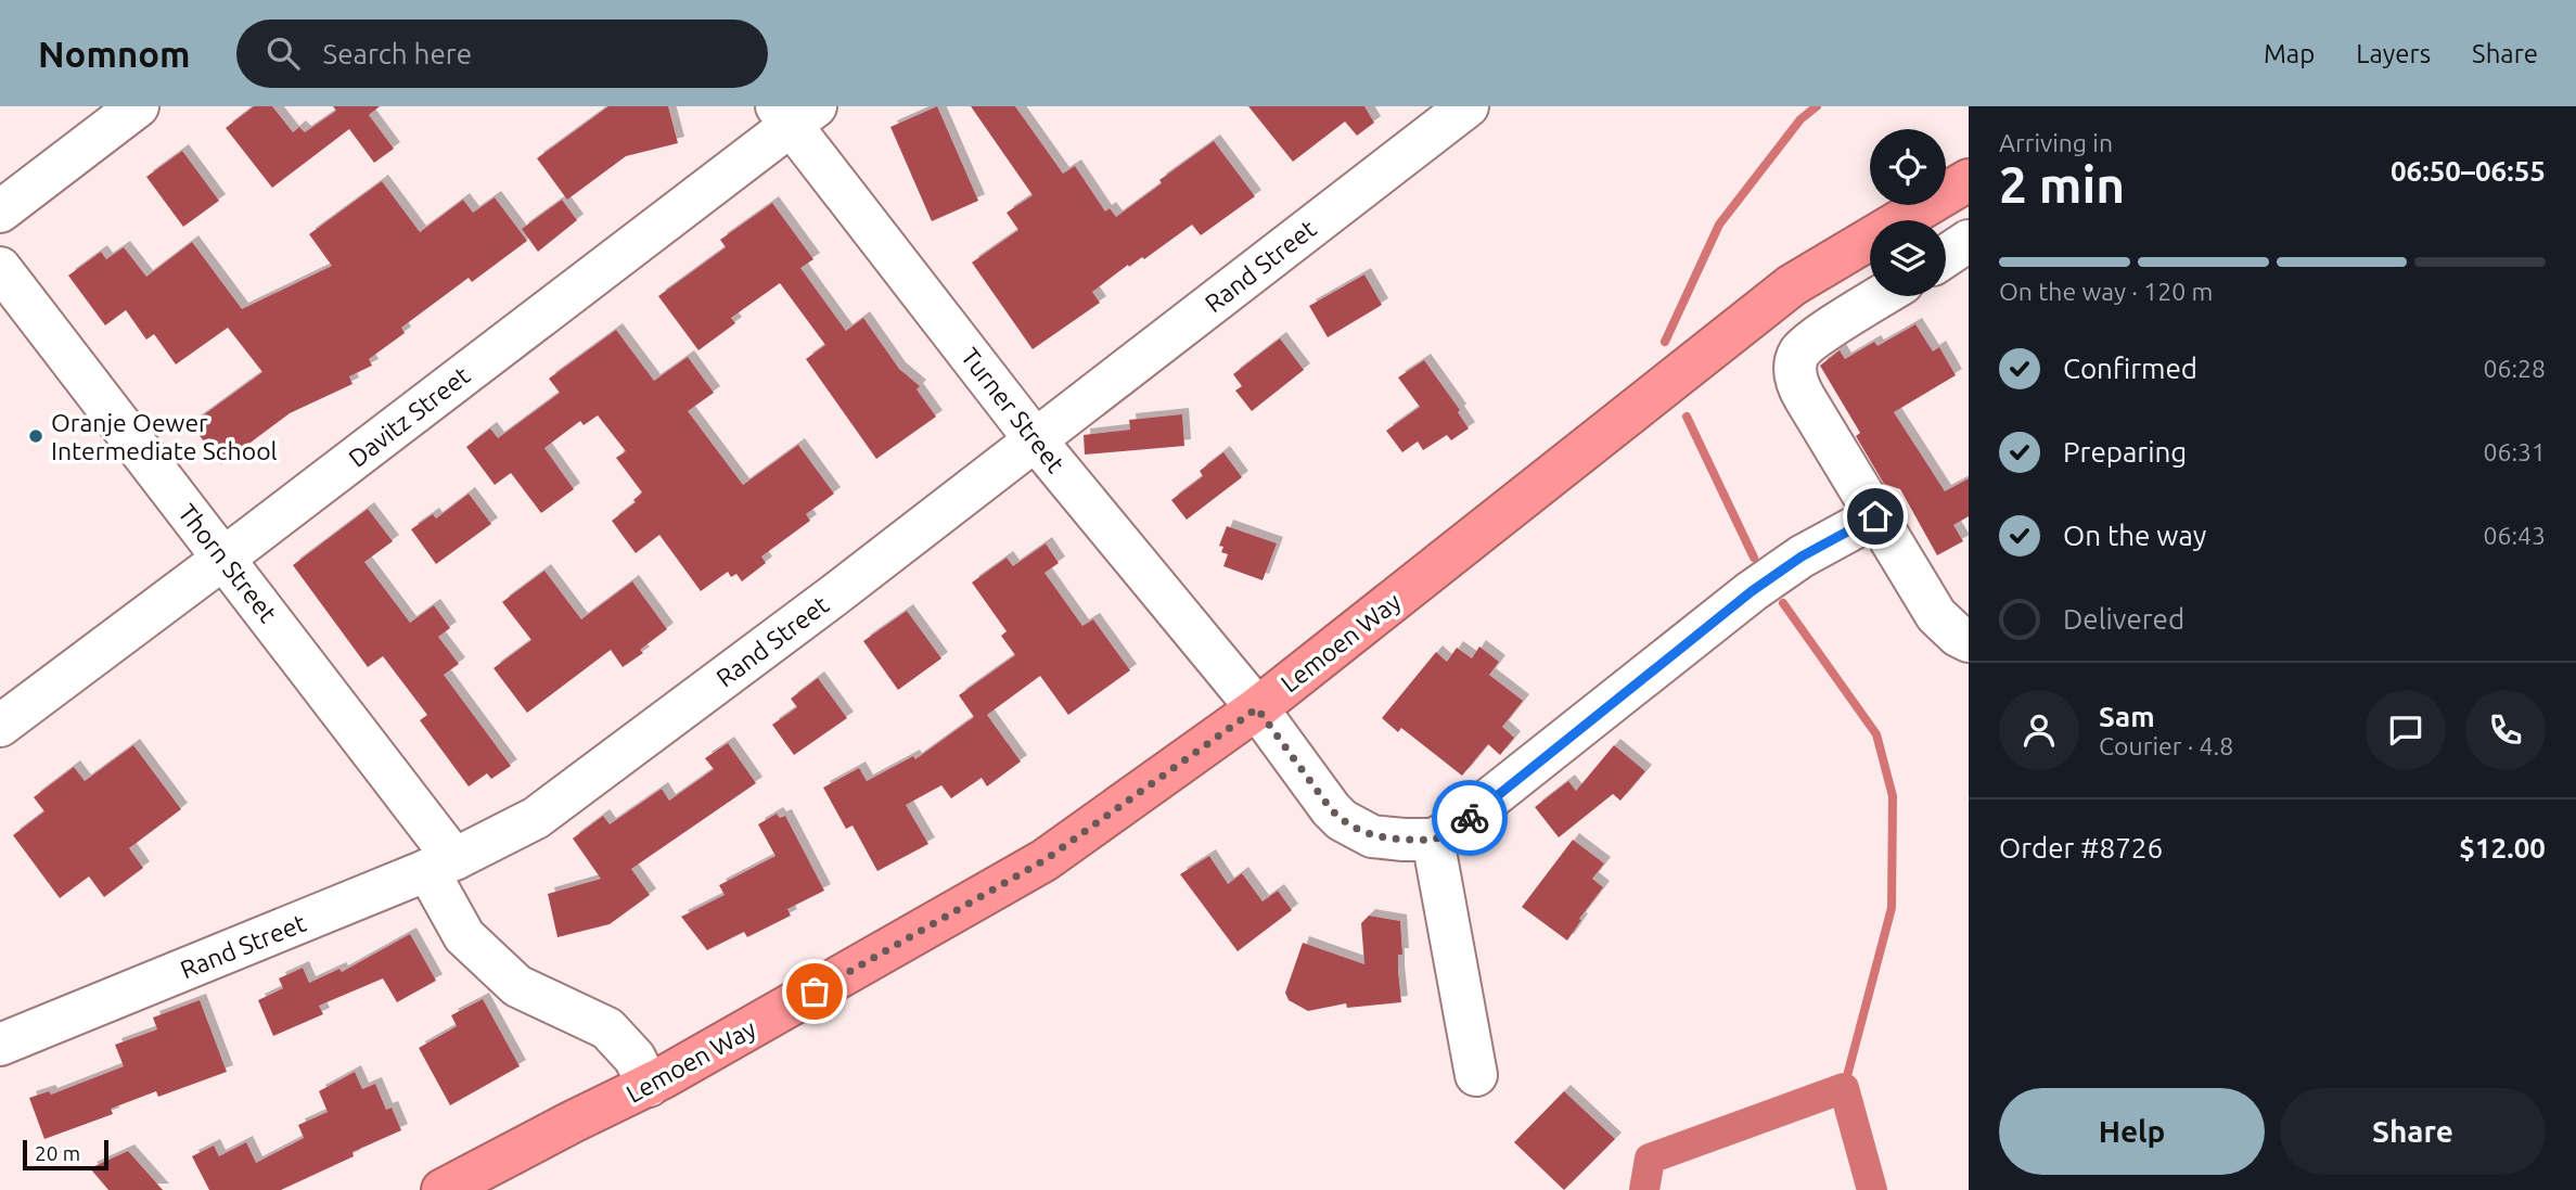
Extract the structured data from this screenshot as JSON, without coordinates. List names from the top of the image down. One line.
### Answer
{"streets":{"highway":["Lemoen Way"],"street":["Rand Street","Turner Street","Davitz Street","Thorn Street"]},"crossings":[["Rand Street","Turner Street"],["Rand Street","Thorn Street"],["Turner Street","Davitz Street"],["Turner Street","Lemoen Way"],["Davitz Street","Thorn Street"],["Thorn Street","Lemoen Way"]],"places":["Oranje Oewer Intermediate School"],"scale_bar":"20 m","page":{"header":"Nomnom","search":"Search here","nav":["Map","Layers","Share"],"heading":["2 min","Arriving in","06:50–06:55"],"panel":["Sam","Courier · 4.8","Order #8726","$12.00"],"bar":"On the way · 120 m","list":[["Confirmed","06:28"],["Preparing","06:31"],["On the way","06:43"],"Delivered"],"buttons":["Help","Share"],"scale":"20 m"}}
